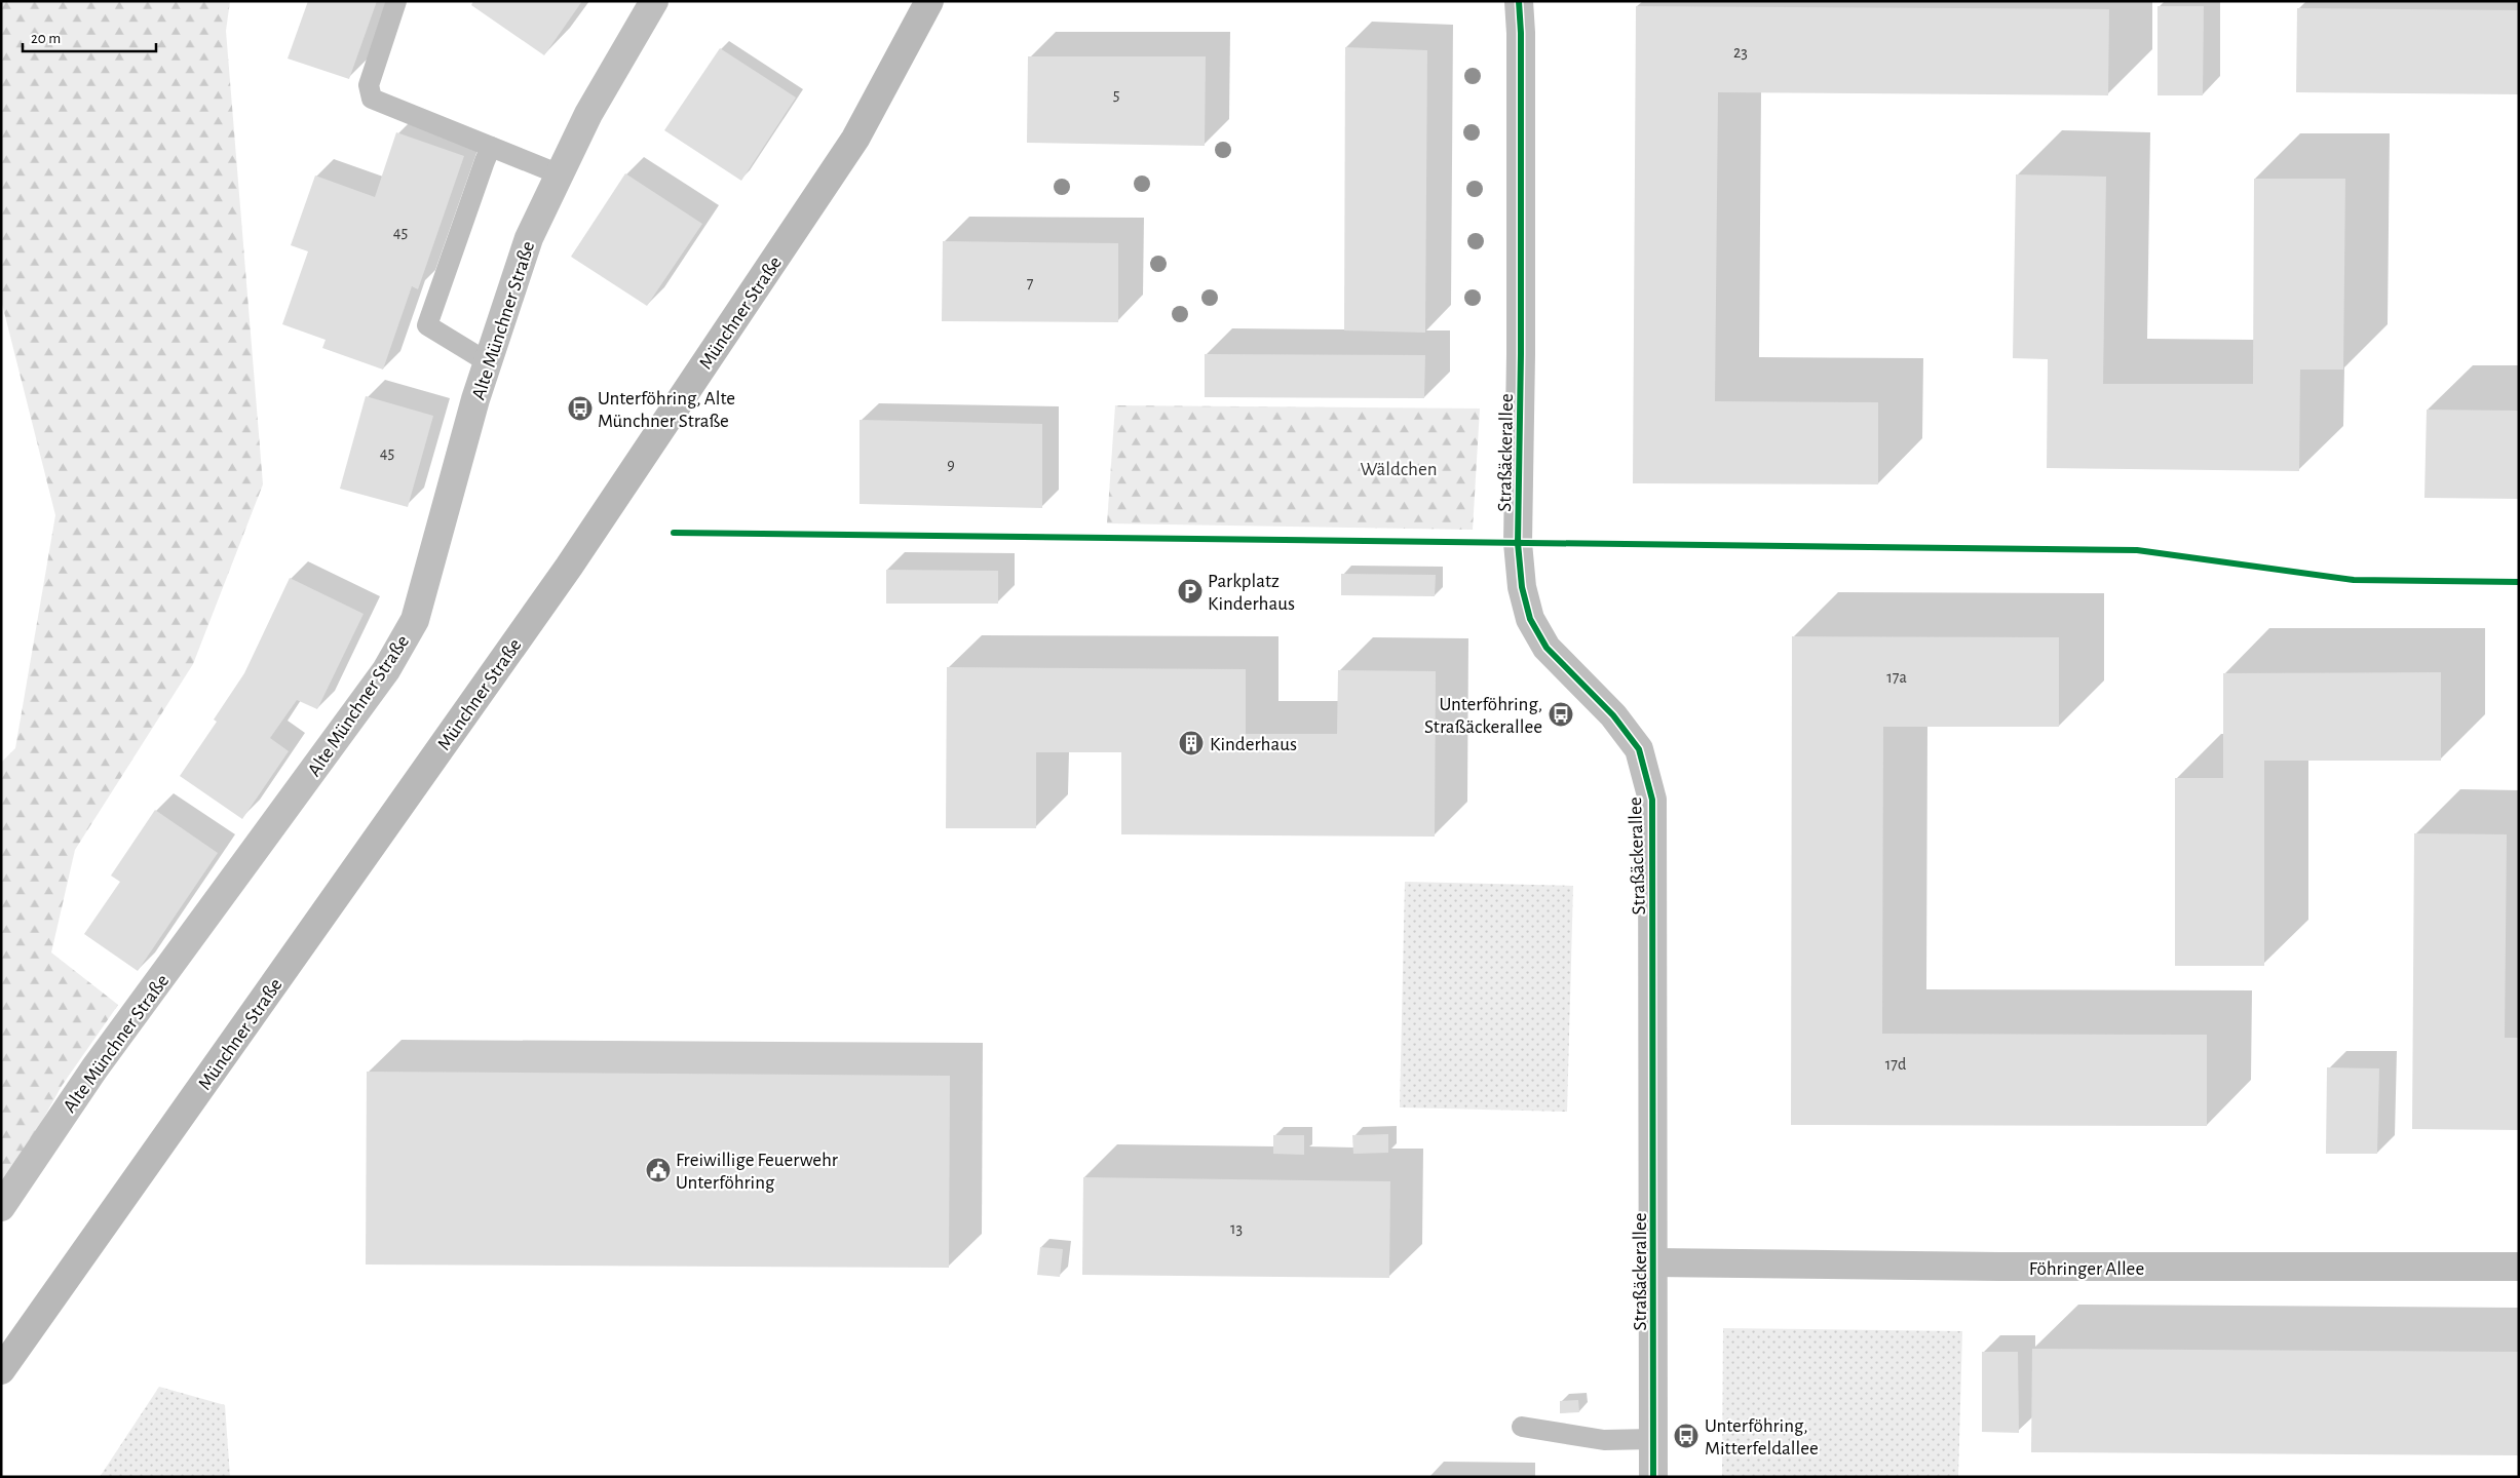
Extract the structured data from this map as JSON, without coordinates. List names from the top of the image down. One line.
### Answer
{"streets":{"main road":["Münchner Straße"],"street":["Alte Münchner Straße","Straßäckerallee","Föhringer Allee"]},"crossings":[["Straßäckerallee","Föhringer Allee"]],"parks":["Wäldchen"],"places":{"bus stop":["Unterföhring, Alte Münchner Straße","Unterföhring, Straßäckerallee","Unterföhring, Mitterfeldallee"],"parking":["Parkplatz Kinderhaus"],"building":["Kinderhaus"],"public building":["Freiwillige Feuerwehr Unterföhring"]},"house_numbers":["23","5","45","7","45","9","17a","17d","13"],"scale_bar":"20 m"}
